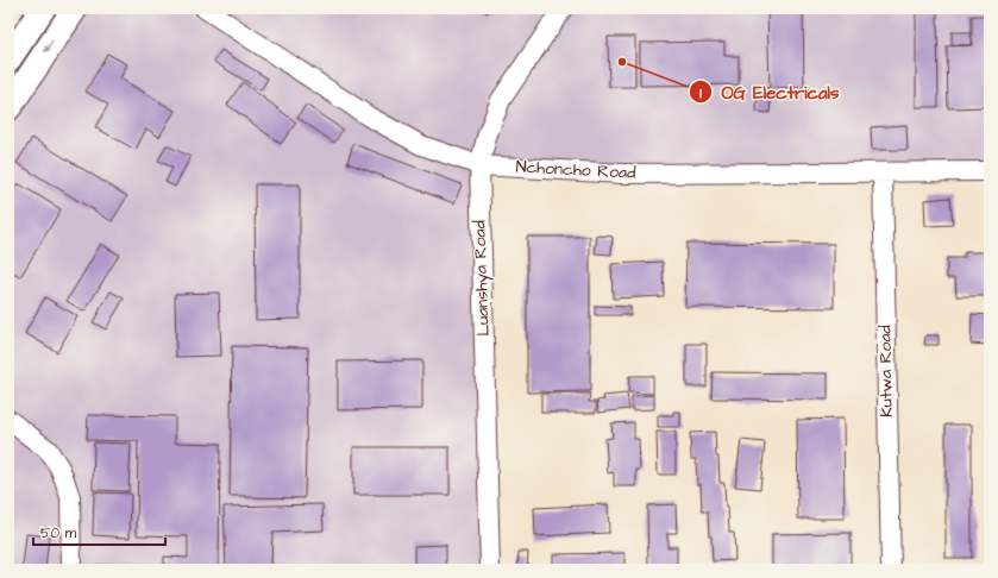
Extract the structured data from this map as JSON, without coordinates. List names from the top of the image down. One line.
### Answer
{"streets":{"street":["Nchoncho Road","Luanshya Road","Kutwa Road"]},"crossings":[["Nchoncho Road","Luanshya Road"],["Nchoncho Road","Kutwa Road"]],"places":["OG Electricals"],"scale_bar":"50 m"}
